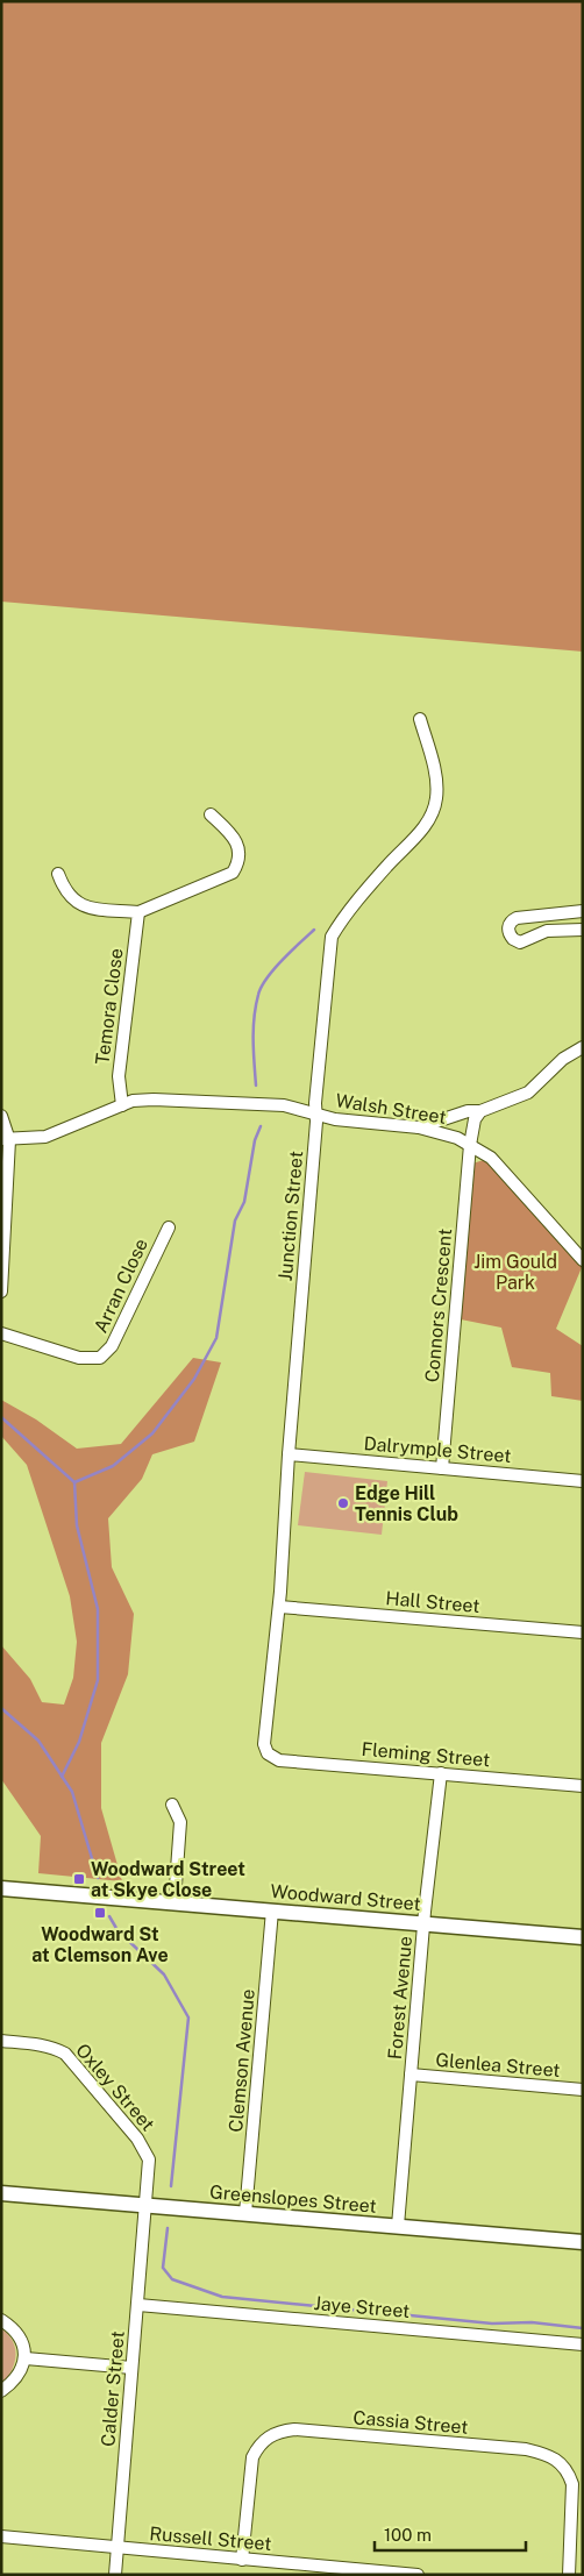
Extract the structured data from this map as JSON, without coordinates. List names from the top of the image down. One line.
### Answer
{"streets":{"street":["Temora Close","Walsh Street","Junction Street","Arran Close","Connors Crescent","Dalrymple Street","Hall Street","Fleming Street","Woodward Street","Forest Avenue","Clemson Avenue","Glenlea Street","Oxley Street","Greenslopes Street","Jaye Street","Calder Street","Cassia Street","Russell Street"]},"crossings":[["Temora Close","Walsh Street"],["Walsh Street","Junction Street"],["Walsh Street","Connors Crescent"],["Junction Street","Dalrymple Street"],["Junction Street","Hall Street"],["Junction Street","Fleming Street"],["Connors Crescent","Dalrymple Street"],["Fleming Street","Forest Avenue"],["Woodward Street","Forest Avenue"],["Woodward Street","Clemson Avenue"],["Forest Avenue","Glenlea Street"],["Forest Avenue","Greenslopes Street"],["Clemson Avenue","Greenslopes Street"],["Oxley Street","Greenslopes Street"],["Oxley Street","Calder Street"],["Greenslopes Street","Calder Street"],["Jaye Street","Calder Street"],["Calder Street","Russell Street"],["Cassia Street","Russell Street"]],"parks":["Jim Gould Park"],"places":{"other":["Edge Hill Tennis Club"],"transit":["Woodward Street at Skye Close","Woodward St at Clemson Ave"]},"scale_bar":"100 m"}
